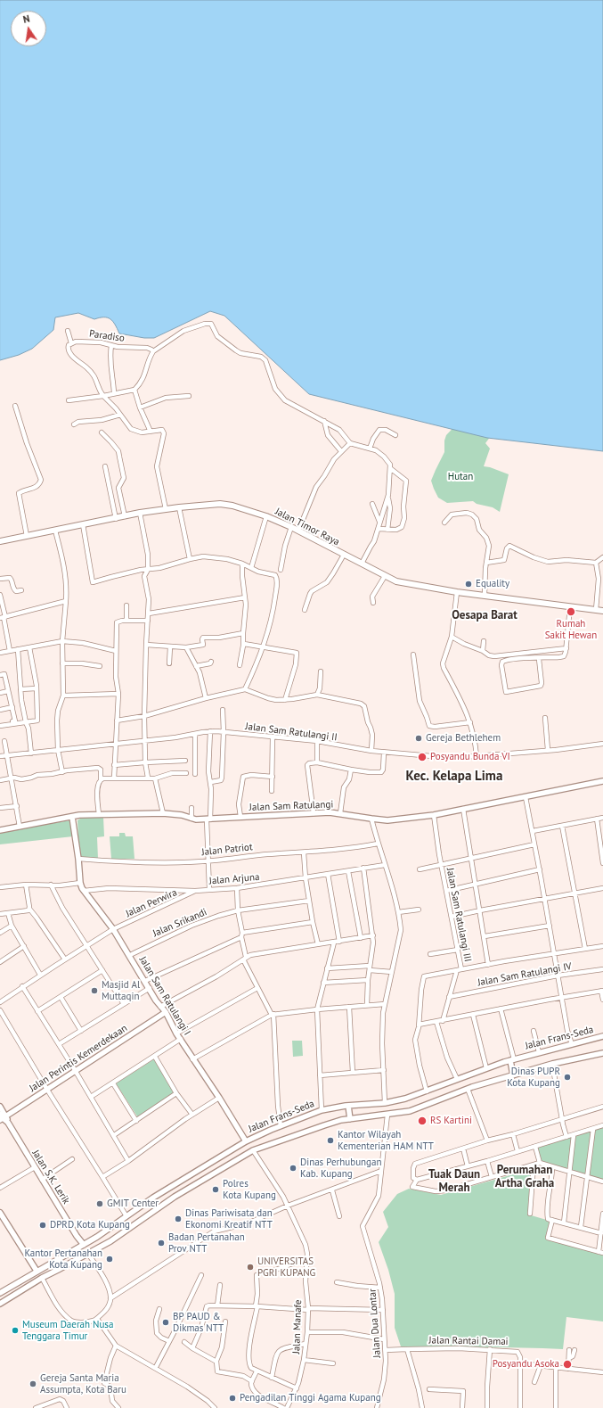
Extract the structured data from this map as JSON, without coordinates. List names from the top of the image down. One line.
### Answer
{"streets":{"highway":["Jalan Timor Raya"],"main road":["Jalan Sam Ratulangi","Jalan Sam Ratulangi I","Jalan Frans-Seda","Jalan Perintis Kemerdekaan","Jalan S.K. Lerik"],"street":["Paradiso","Jalan Sam Ratulangi II","Jalan Patriot","Jalan Arjuna","Jalan Perwira","Jalan Sam Ratulangi III","Jalan Srikandi","Jalan Sam Ratulangi IV","Jalan Dua Lontar","Jalan Manafe","Jalan Rantai Damai"]},"crossings":[["Jalan Sam Ratulangi","Jalan Sam Ratulangi III"],["Jalan Sam Ratulangi","Jalan Sam Ratulangi I"],["Jalan Patriot","Jalan Sam Ratulangi I"],["Jalan Arjuna","Jalan Perwira"],["Jalan Arjuna","Jalan Sam Ratulangi I"],["Jalan Perwira","Jalan Sam Ratulangi I"],["Jalan Sam Ratulangi III","Jalan Frans-Seda"],["Jalan Srikandi","Jalan Sam Ratulangi I"],["Jalan Sam Ratulangi I","Jalan Frans-Seda"],["Jalan Sam Ratulangi I","Jalan Perintis Kemerdekaan"],["Jalan Frans-Seda","Jalan S.K. Lerik"],["Jalan Perintis Kemerdekaan","Jalan S.K. Lerik"],["Jalan Dua Lontar","Jalan Rantai Damai"]],"districts":["Oesapa Barat","Kec. Kelapa Lima","Perumahan Artha Graha","Tuak Daun Merah"],"parks":["Hutan"],"places":["Equality","Rumah Sakit Hewan","Gereja Bethlehem","Posyandu Bunda VI","Masjid Al Muttaqin","Dinas PUPR Kota Kupang","RS Kartini","Kantor Wilayah Kementerian HAM NTT","Dinas Perhubungan Kab. Kupang","Polres Kota Kupang","GMIT Center","Dinas Pariwisata dan Ekonomi Kreatif NTT","DPRD Kota Kupang","Badan Pertanahan Prov NTT","Kantor Pertanahan Kota Kupang","UNIVERSITAS PGRI KUPANG","BP PAUD & Dikmas NTT","Museum Daerah Nusa Tenggara Timur","Posyandu Asoka","Gereja Santa Maria Assumpta, Kota Baru","Pengadilan Tinggi Agama Kupang"],"north":"top"}
